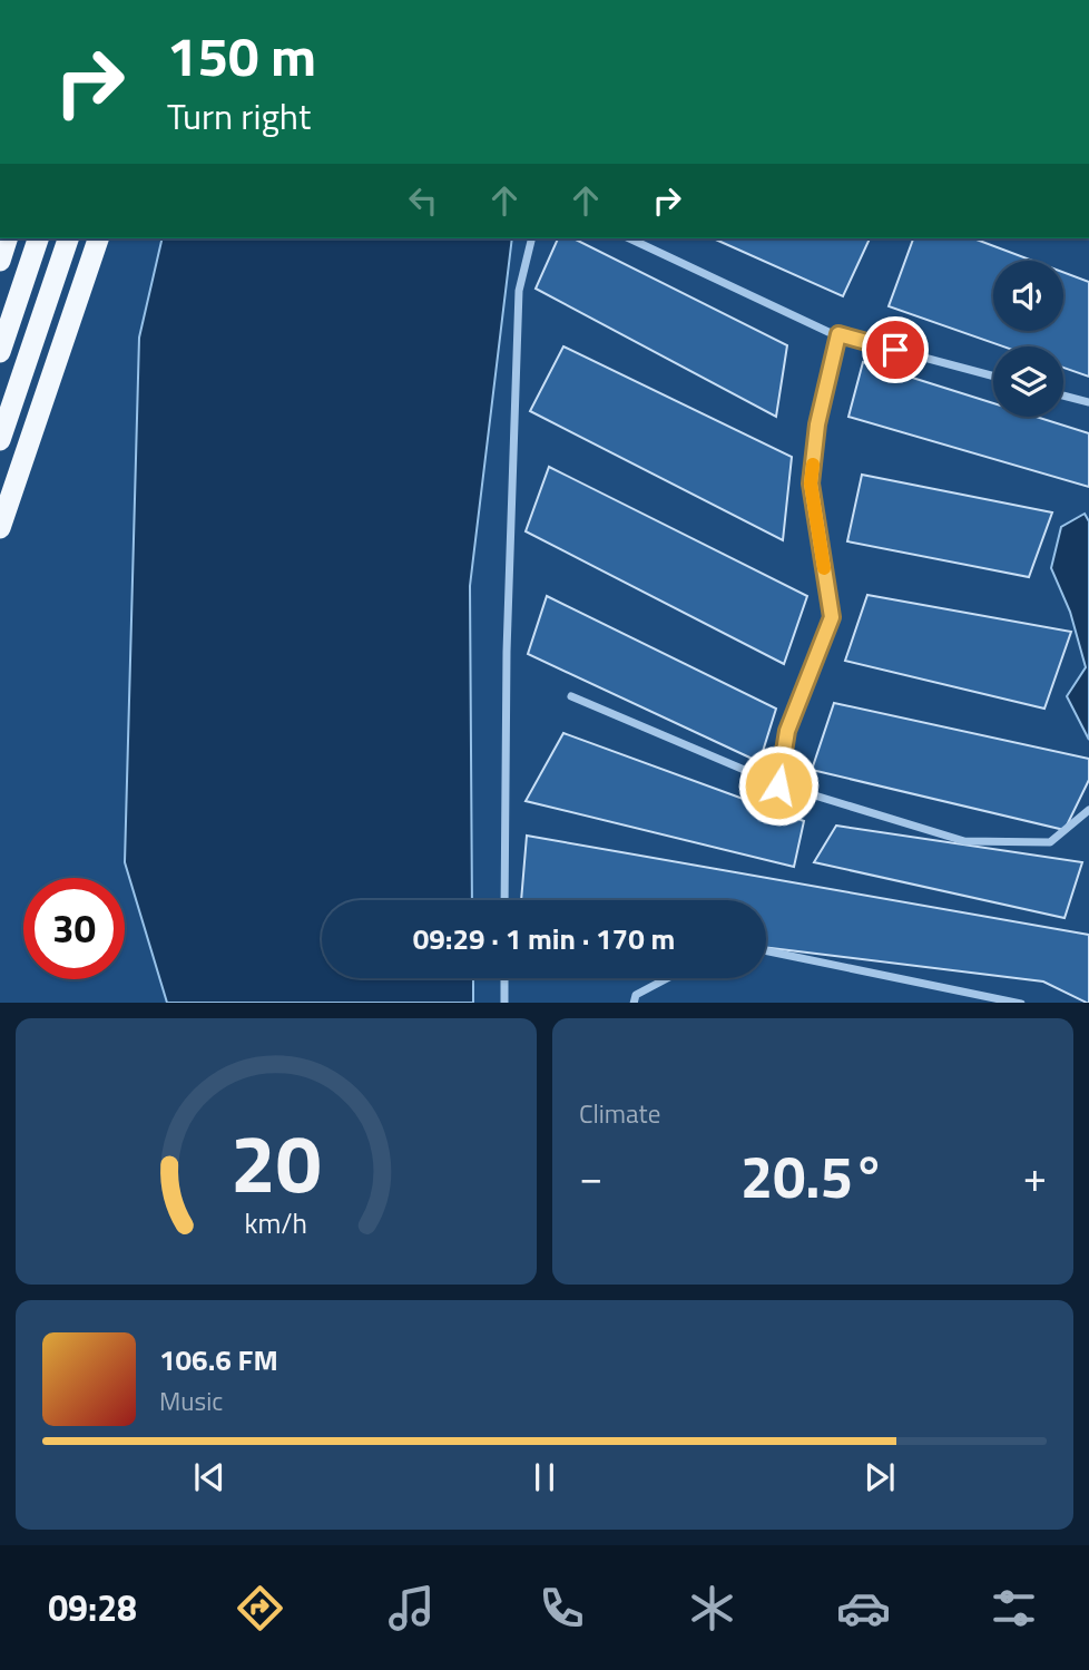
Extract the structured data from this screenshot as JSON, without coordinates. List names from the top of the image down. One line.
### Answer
{"page":{"turn":["150 m","Turn right"],"limit":"30","trip":"09:29 · 1 min · 170 m","tile":"Climate","heat":["−","20.5°","+"],"song":["106.6 FM","Music"],"tabs":"09:28","gauge":["20","km/h"]}}
